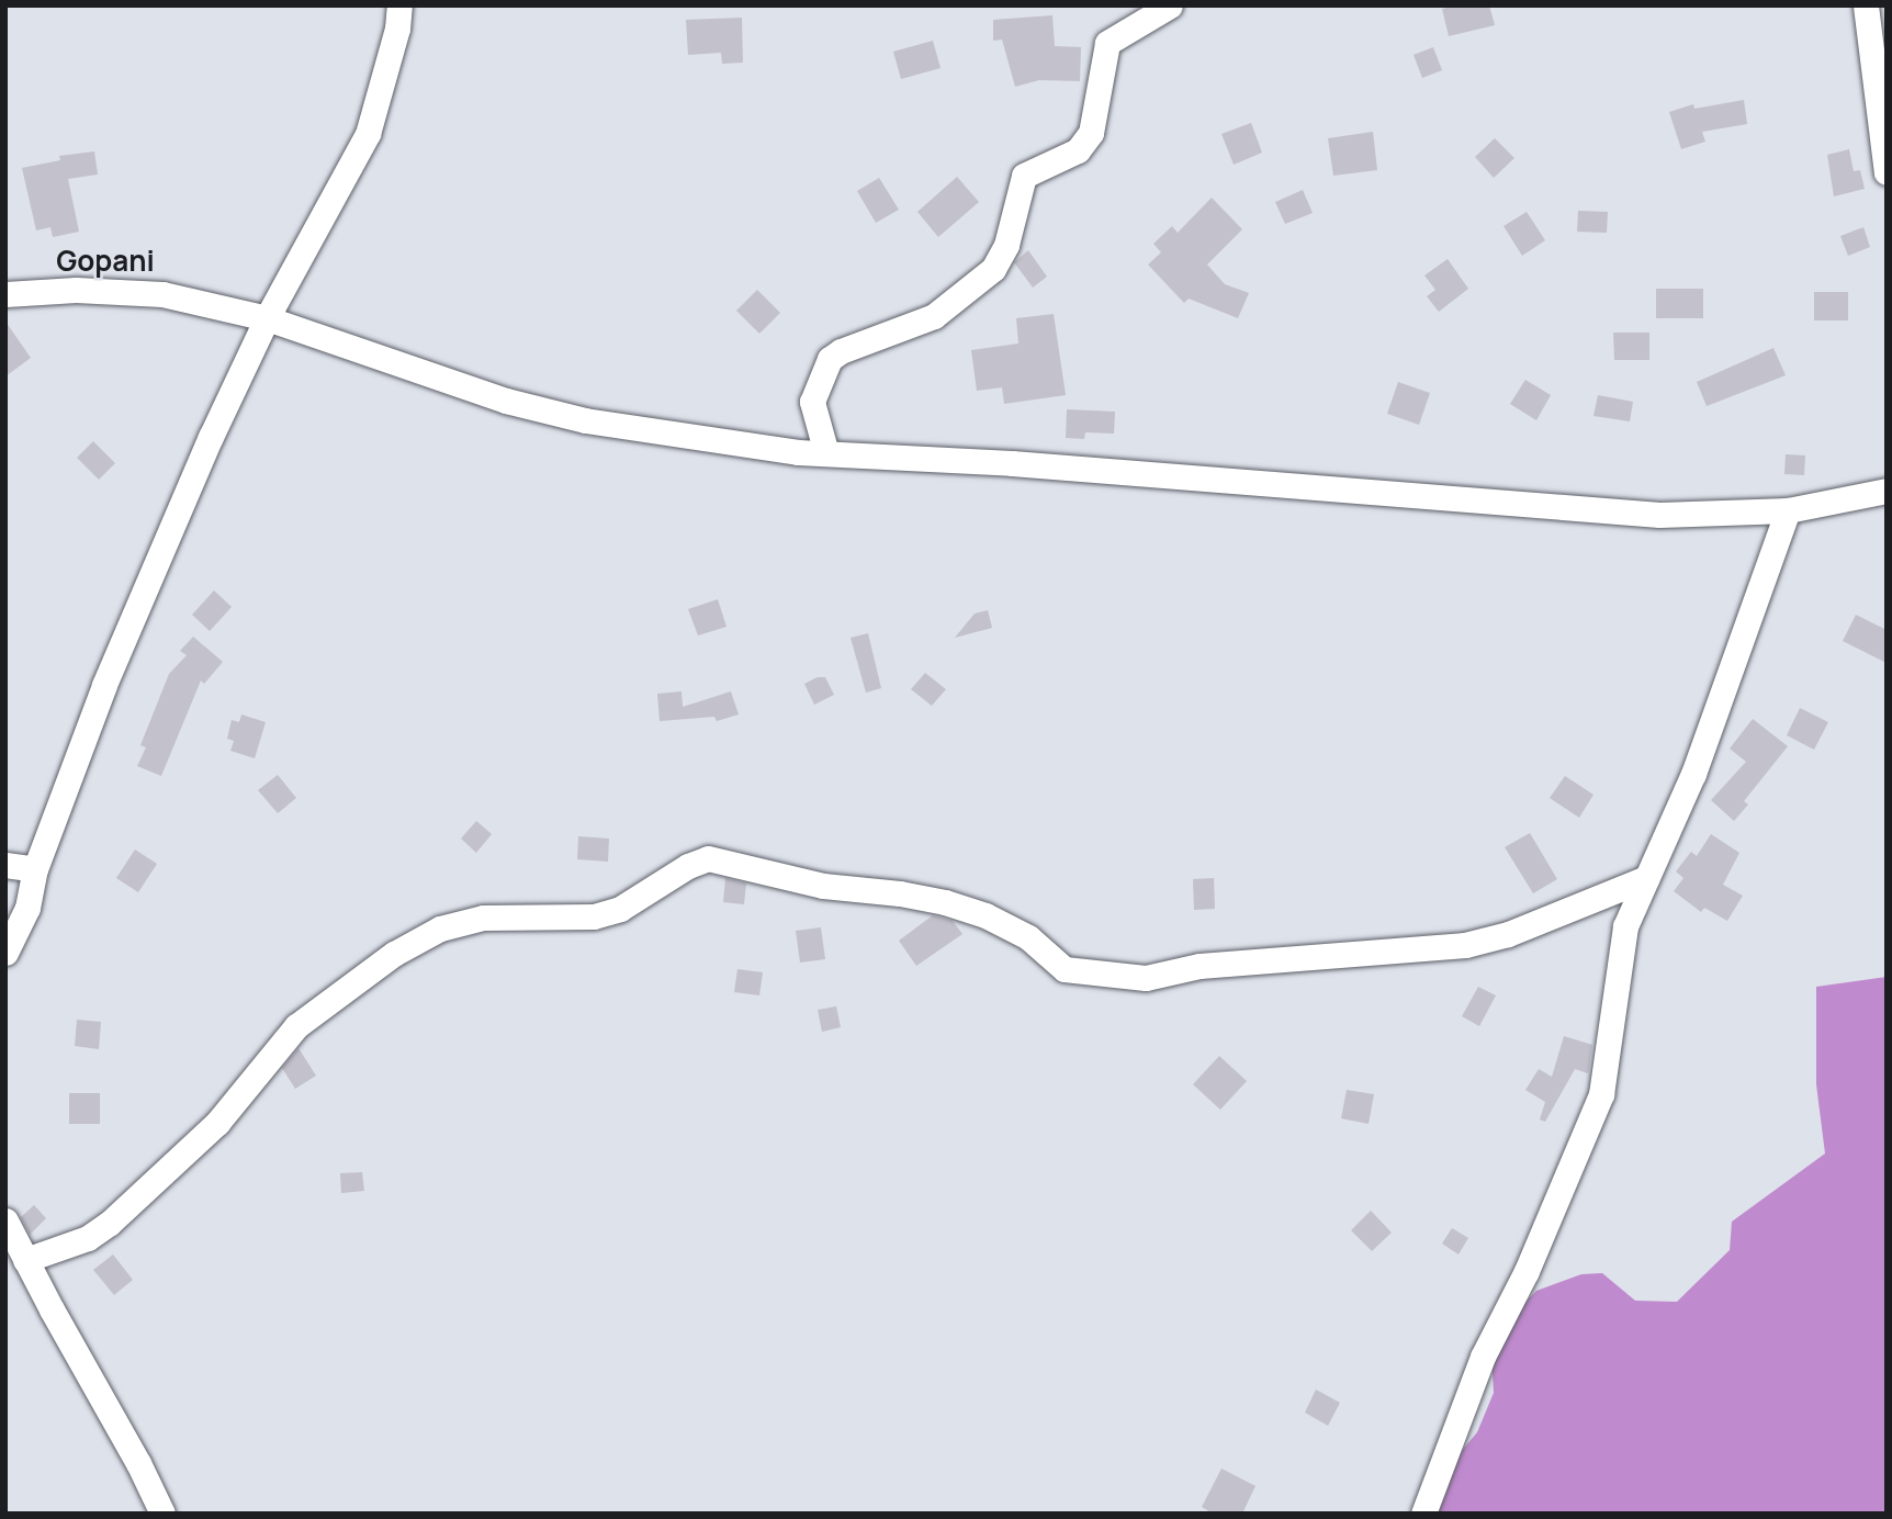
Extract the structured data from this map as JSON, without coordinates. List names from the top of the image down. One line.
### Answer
{"districts":["Gopani"]}
